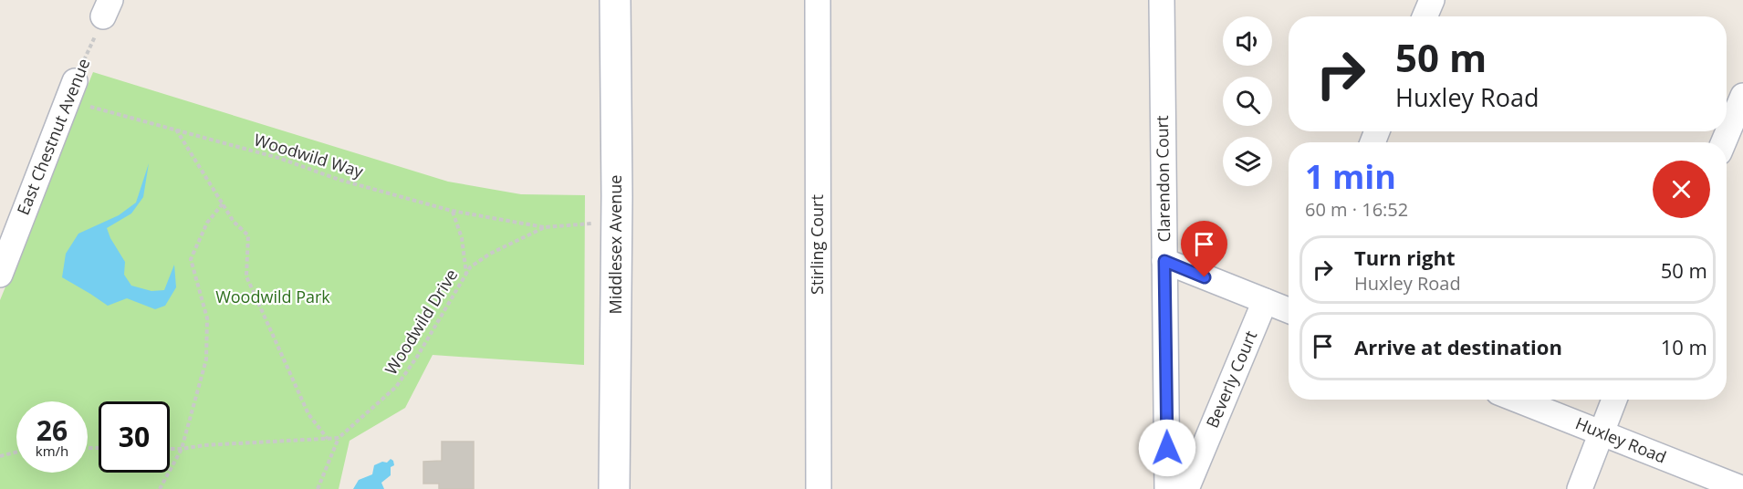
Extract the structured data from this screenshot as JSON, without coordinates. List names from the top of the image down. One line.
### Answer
{"streets":{"main road":["Middlesex Avenue"],"street":["East Chestnut Avenue","Clarendon Court","Stirling Court","Beverly Court","Huxley Road"],"path":["Woodwild Way","Woodwild Drive"]},"crossings":[["East Chestnut Avenue","Woodwild Way"],["Woodwild Way","Woodwild Drive"],["Middlesex Avenue","Woodwild Drive"]],"parks":["Woodwild Park"],"page":{"turn":["50 m","Huxley Road"],"heading":["1 min","60 m · 16:52"],"list":[{"name":"Turn right","note":"Huxley Road","value":"50 m"},{"name":"Arrive at destination","value":"10 m"}],"speed":"26 km/h","limit":"30"}}
